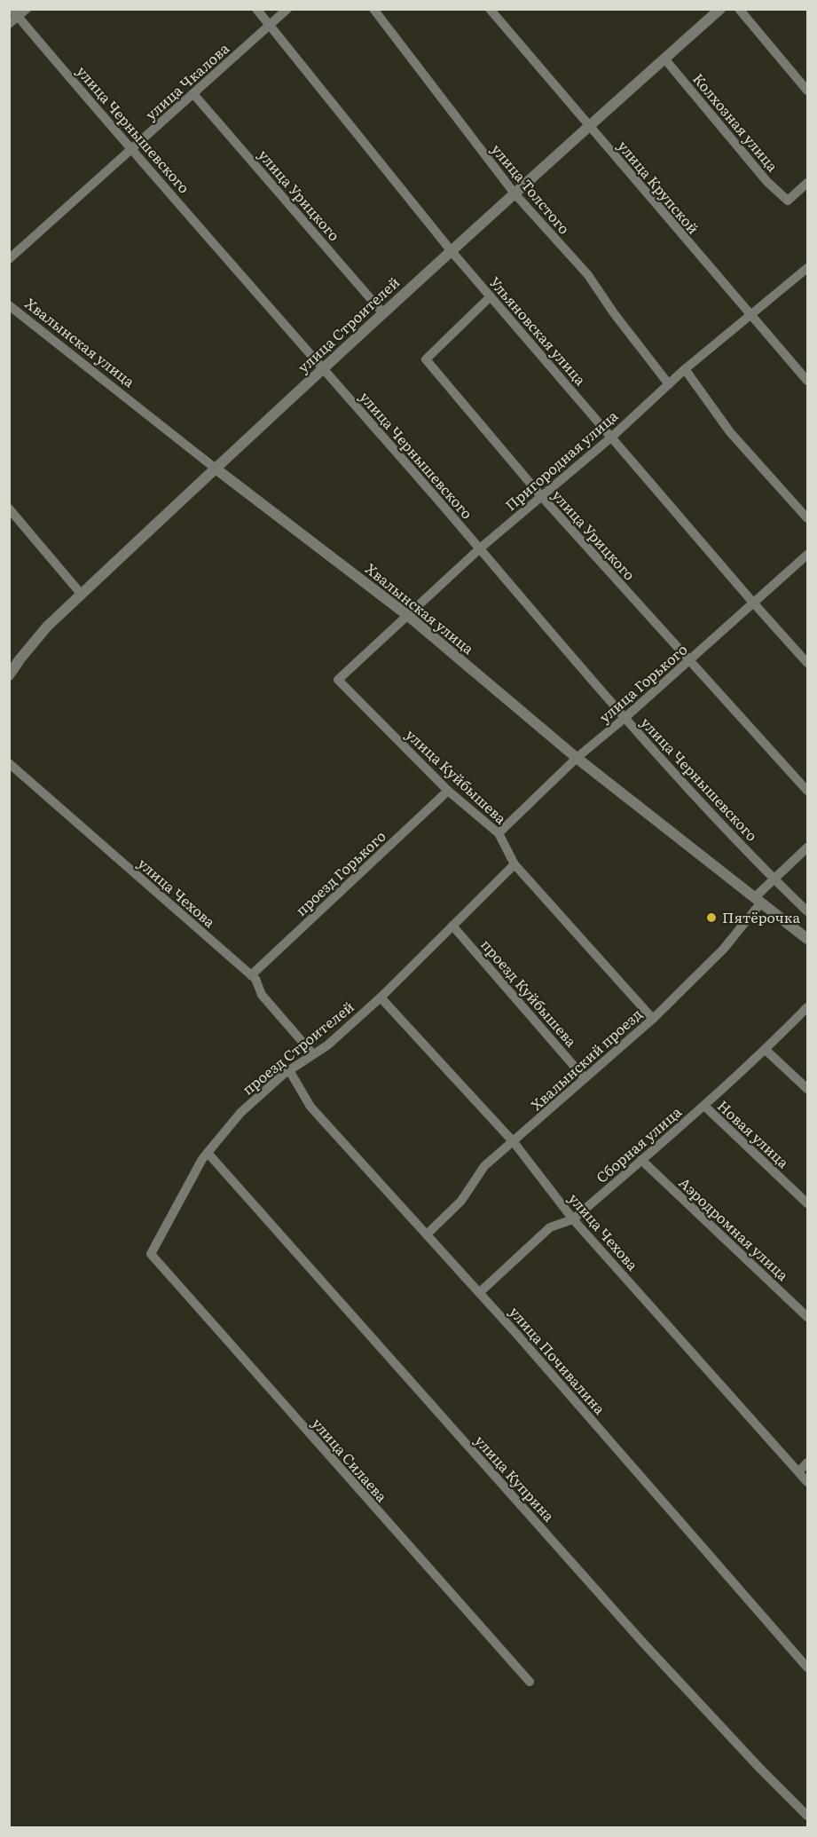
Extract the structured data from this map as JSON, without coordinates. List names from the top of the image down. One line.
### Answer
{"streets":{"street":["улица Чкалова","Колхозная улица","улица Чернышевского","улица Крупской","улица Толстого","улица Урицкого","улица Строителей","Ульяновская улица","Хвалынская улица","Пригородная улица","улица Горького","улица Куйбышева","проезд Горького","улица Чехова","проезд Куйбышева","проезд Строителей","Хвалынский проезд","Новая улица","Сборная улица","Аэродромная улица","улица Почивалина","улица Силаева","улица Куприна"]},"crossings":[["улица Чкалова","улица Чернышевского"],["улица Чкалова","улица Урицкого"],["улица Чкалова","Ульяновская улица"],["Колхозная улица","улица Строителей"],["улица Чернышевского","улица Строителей"],["улица Чернышевского","Пригородная улица"],["улица Чернышевского","улица Горького"],["улица Чернышевского","Хвалынский проезд"],["улица Крупской","улица Строителей"],["улица Крупской","Пригородная улица"],["улица Толстого","улица Строителей"],["улица Толстого","Пригородная улица"],["улица Урицкого","улица Строителей"],["улица Урицкого","Ульяновская улица"],["улица Урицкого","Пригородная улица"],["улица Урицкого","улица Горького"],["улица Строителей","Ульяновская улица"],["улица Строителей","Хвалынская улица"],["Ульяновская улица","Пригородная улица"],["Ульяновская улица","улица Горького"],["Хвалынская улица","Пригородная улица"],["Хвалынская улица","улица Горького"],["Хвалынская улица","Хвалынский проезд"],["Пригородная улица","улица Куйбышева"],["улица Горького","улица Куйбышева"],["улица Куйбышева","проезд Горького"],["улица Куйбышева","проезд Строителей"],["улица Куйбышева","Хвалынский проезд"],["проезд Горького","улица Чехова"],["улица Чехова","проезд Строителей"],["улица Чехова","Хвалынский проезд"],["улица Чехова","Сборная улица"],["проезд Куйбышева","проезд Строителей"],["проезд Куйбышева","Хвалынский проезд"],["проезд Строителей","улица Почивалина"],["проезд Строителей","улица Силаева"],["проезд Строителей","улица Куприна"],["Хвалынский проезд","улица Почивалина"],["Новая улица","Сборная улица"],["Сборная улица","Аэродромная улица"],["Сборная улица","улица Почивалина"]],"places":["Пятёрочка"]}
